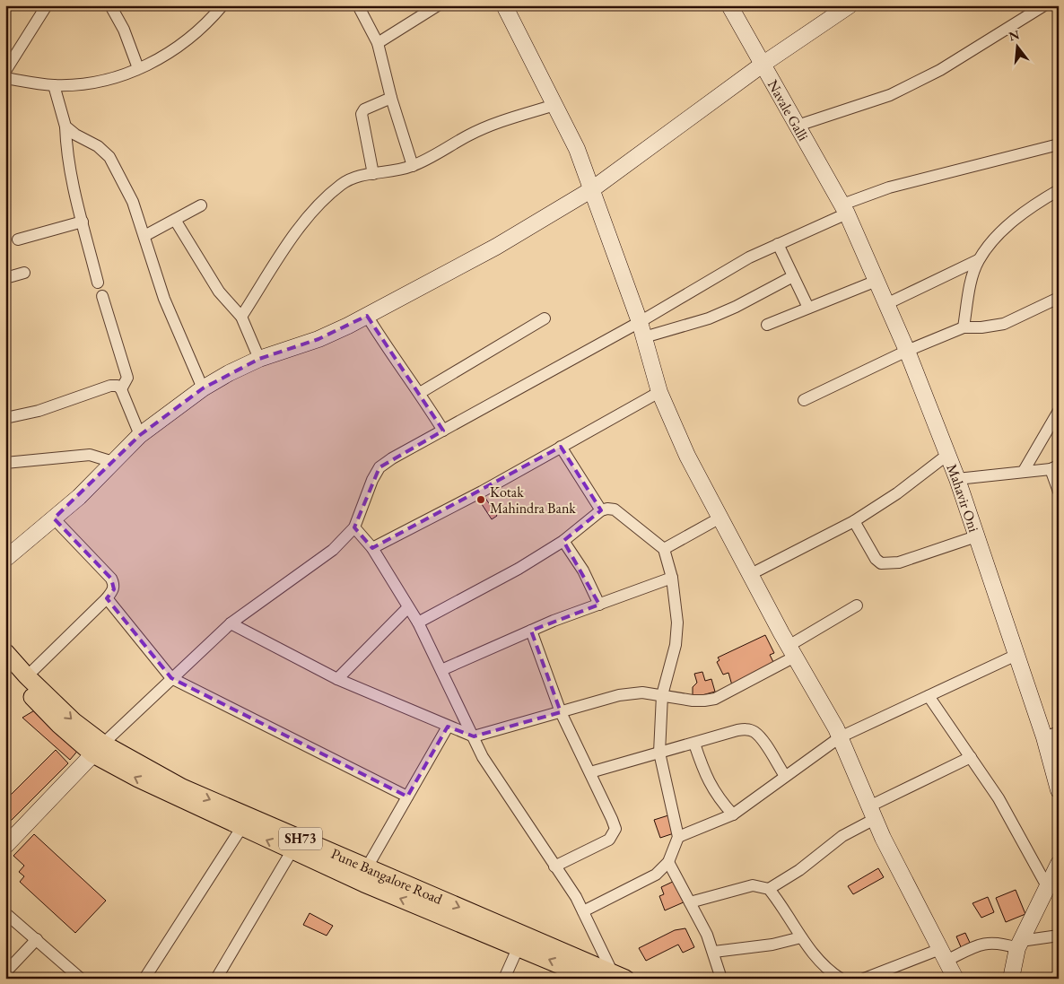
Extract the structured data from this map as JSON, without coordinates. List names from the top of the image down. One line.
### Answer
{"streets":{"main road":["SH73","Pune Bangalore Road"],"street":["Navale Galli","Mahavir Oni"]},"crossings":[["Navale Galli","Mahavir Oni"]],"places":["Kotak Mahindra Bank"],"north":"top"}
